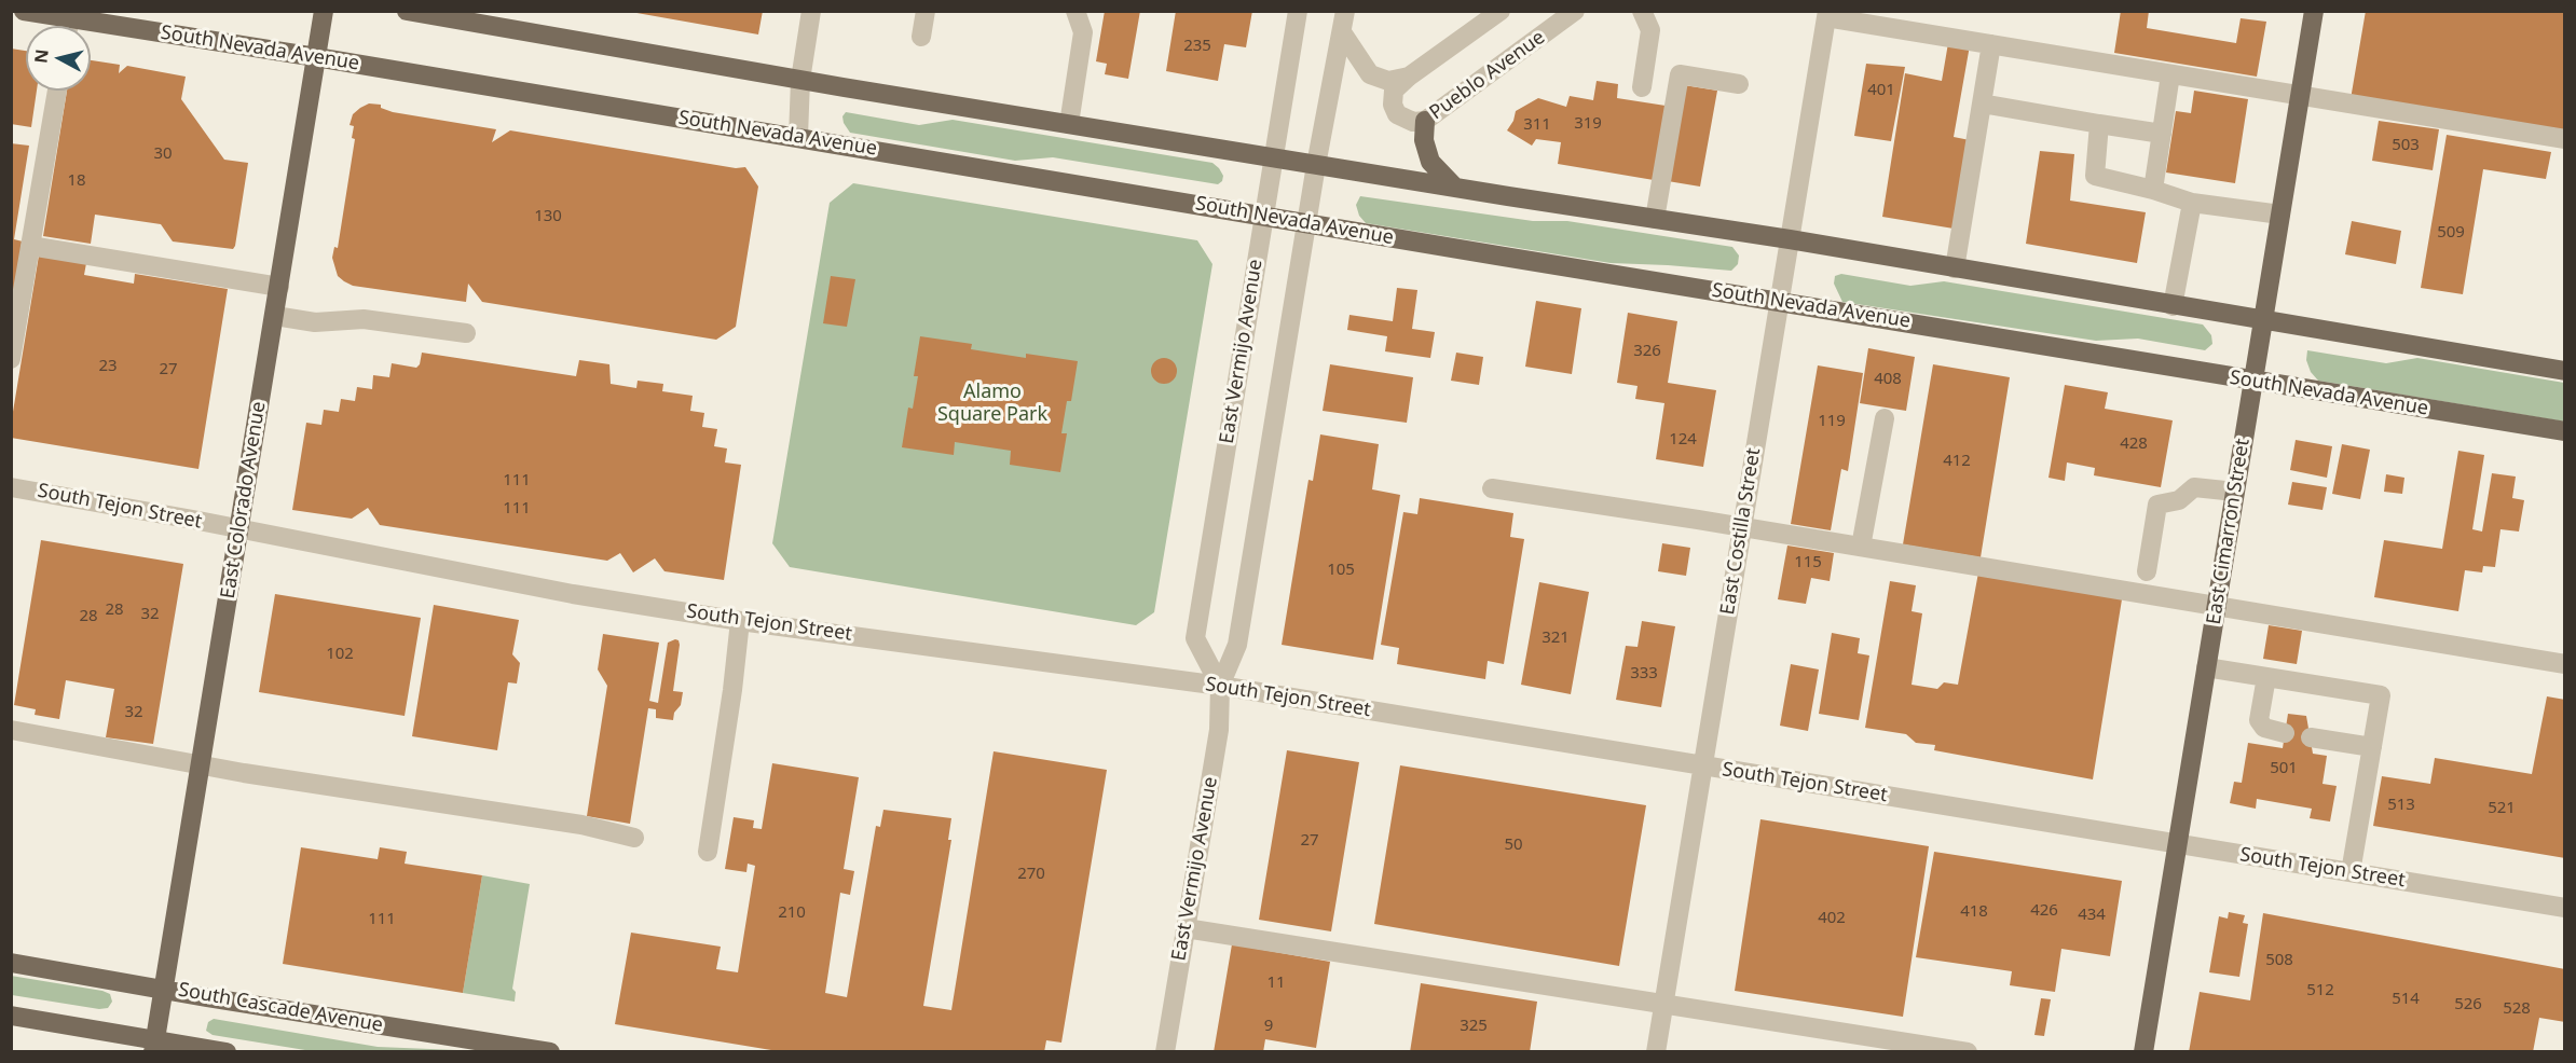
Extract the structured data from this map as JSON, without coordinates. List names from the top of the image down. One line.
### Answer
{"streets":{"main road":["South Nevada Avenue","East Colorado Avenue","East Cimarron Street","South Cascade Avenue"],"street":["Pueblo Avenue","East Vermijo Avenue","South Tejon Street","East Costilla Street"]},"crossings":[["South Nevada Avenue","East Vermijo Avenue"],["South Nevada Avenue","East Colorado Avenue"],["South Nevada Avenue","East Costilla Street"],["South Nevada Avenue","East Cimarron Street"],["East Vermijo Avenue","South Tejon Street"],["East Colorado Avenue","South Tejon Street"],["East Colorado Avenue","South Cascade Avenue"],["South Tejon Street","East Costilla Street"],["South Tejon Street","East Cimarron Street"]],"parks":["Alamo Square Park"],"house_numbers":["235","401","319","311","503","30","18","130","509","326","23","27","408","119","124","428","412","111","111","115","105","28","32","28","321","102","333","32","501","513","521","27","50","270","426","418","210","434","402","111","508","11","512","514","526","528","9","325"],"north":"left"}
